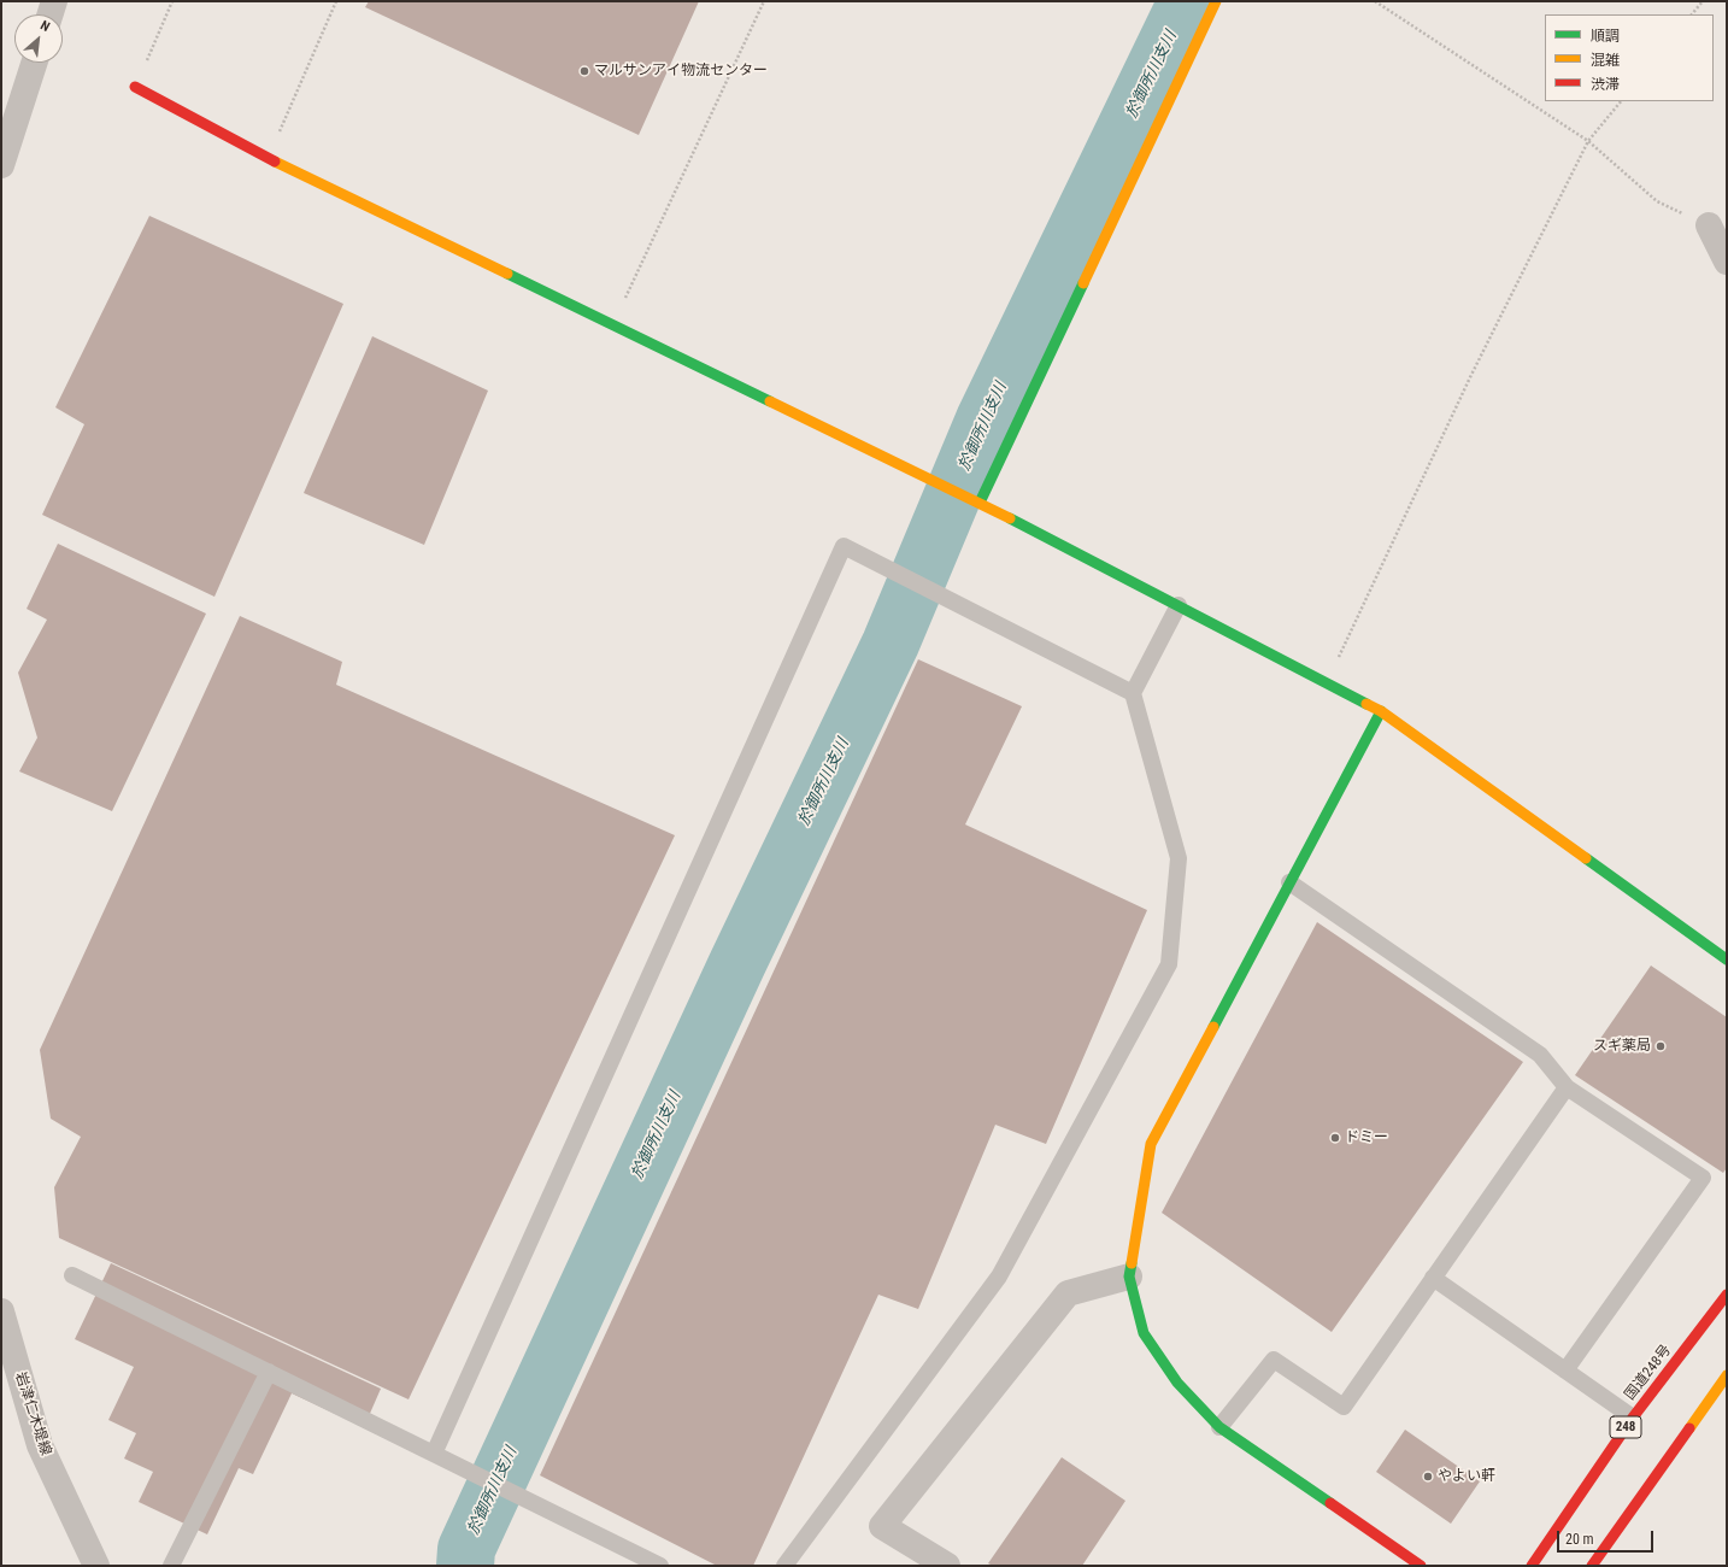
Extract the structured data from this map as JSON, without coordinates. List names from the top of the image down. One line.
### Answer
{"streets":{"main road":["国道248号","248"],"street":["岩津仁木堤線"]},"water":["於御所川支川"],"places":["マルサンアイ物流センター","スギ薬局","ドミー","やよい軒"],"legend":["順調","混雑","渋滞"],"scale_bar":"20 m","north":"top right"}
